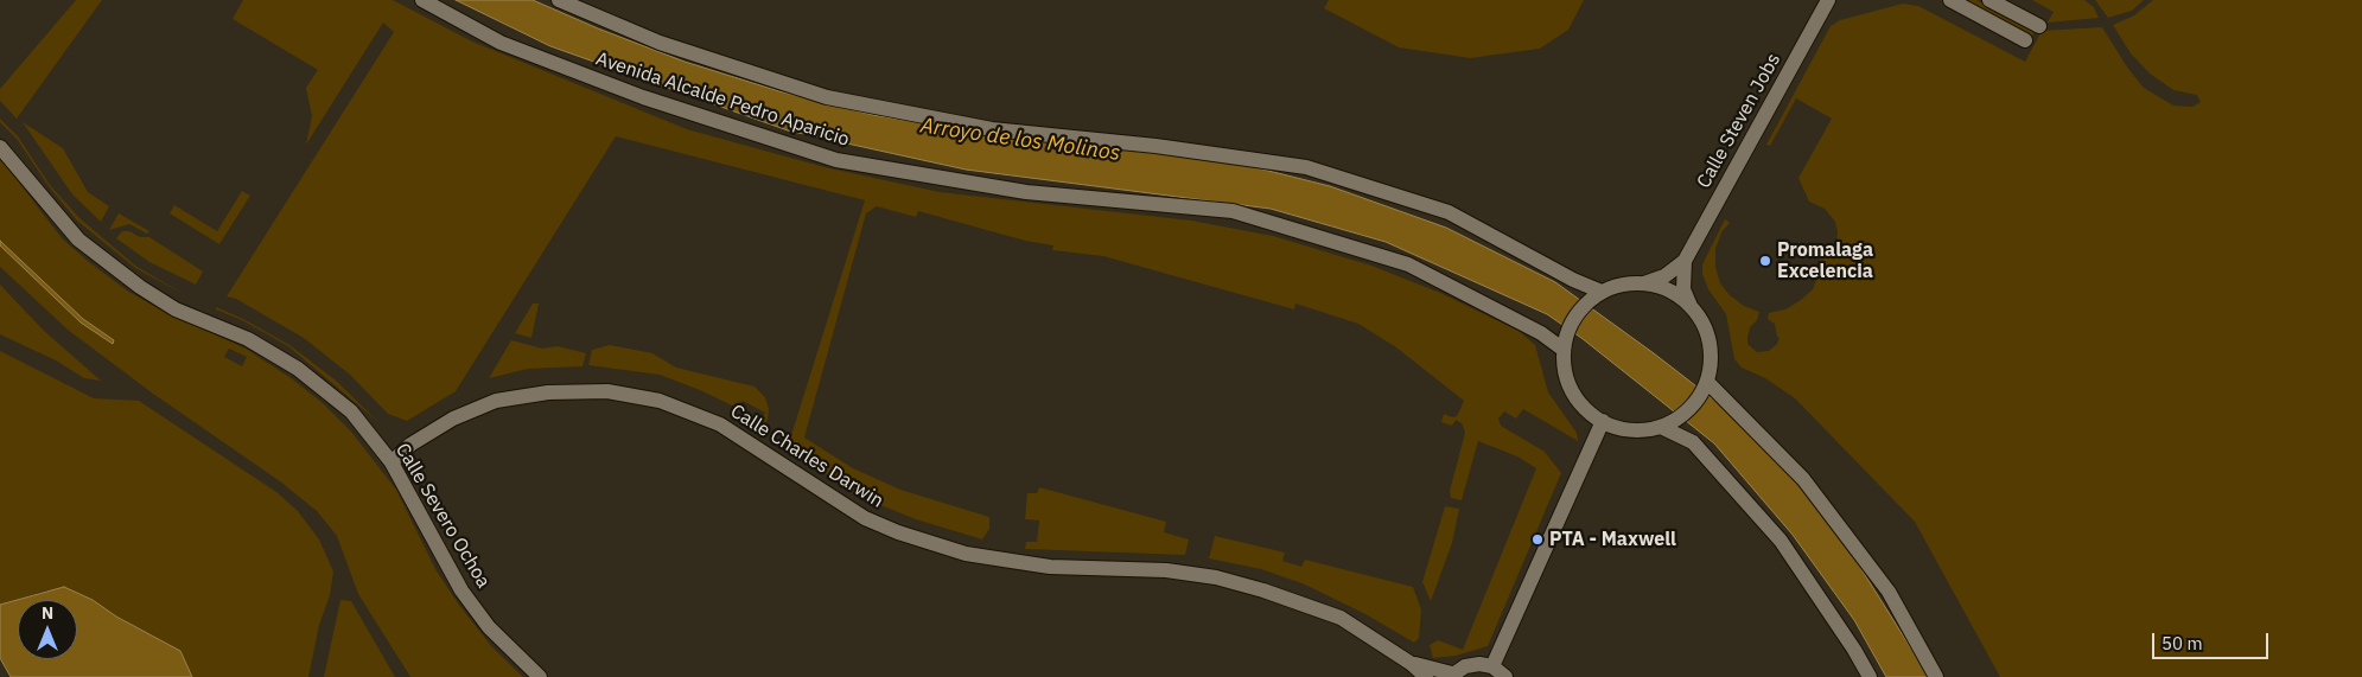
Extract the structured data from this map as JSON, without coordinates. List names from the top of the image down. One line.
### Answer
{"streets":{"street":["Avenida Alcalde Pedro Aparicio","Calle Steven Jobs","Calle Charles Darwin","Calle Severo Ochoa"]},"crossings":[["Avenida Alcalde Pedro Aparicio","Calle Steven Jobs"],["Calle Charles Darwin","Calle Severo Ochoa"]],"water":["Arroyo de los Molinos"],"places":["Promalaga Excelencia","PTA - Maxwell"],"scale_bar":"50 m","north":"top"}
